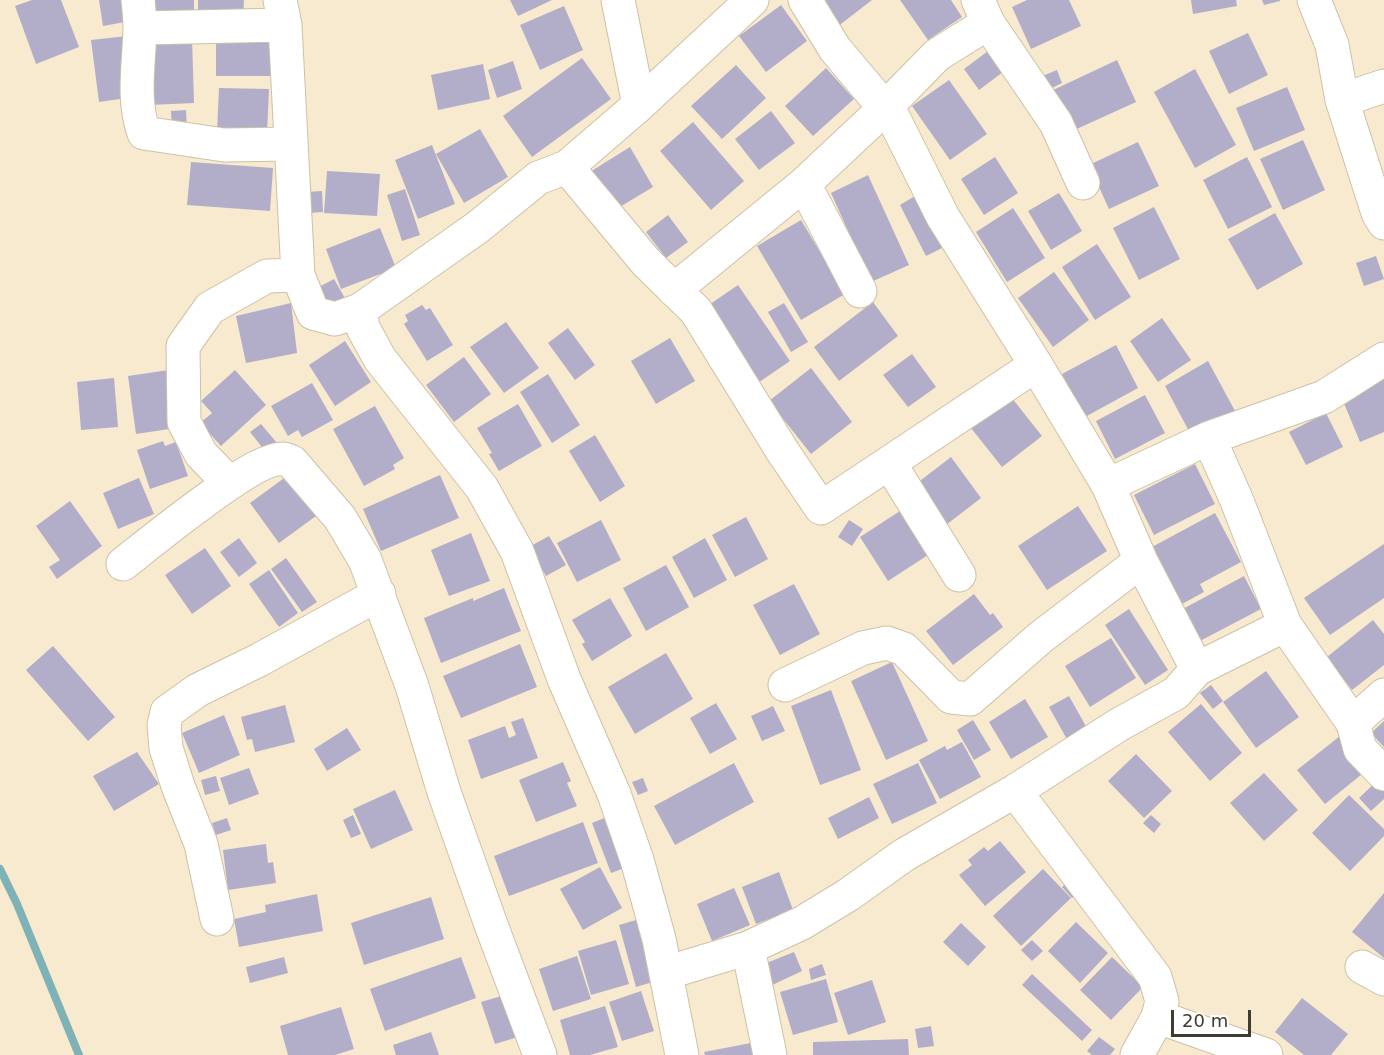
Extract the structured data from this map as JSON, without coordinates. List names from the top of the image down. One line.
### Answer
{"scale_bar":"20 m"}
